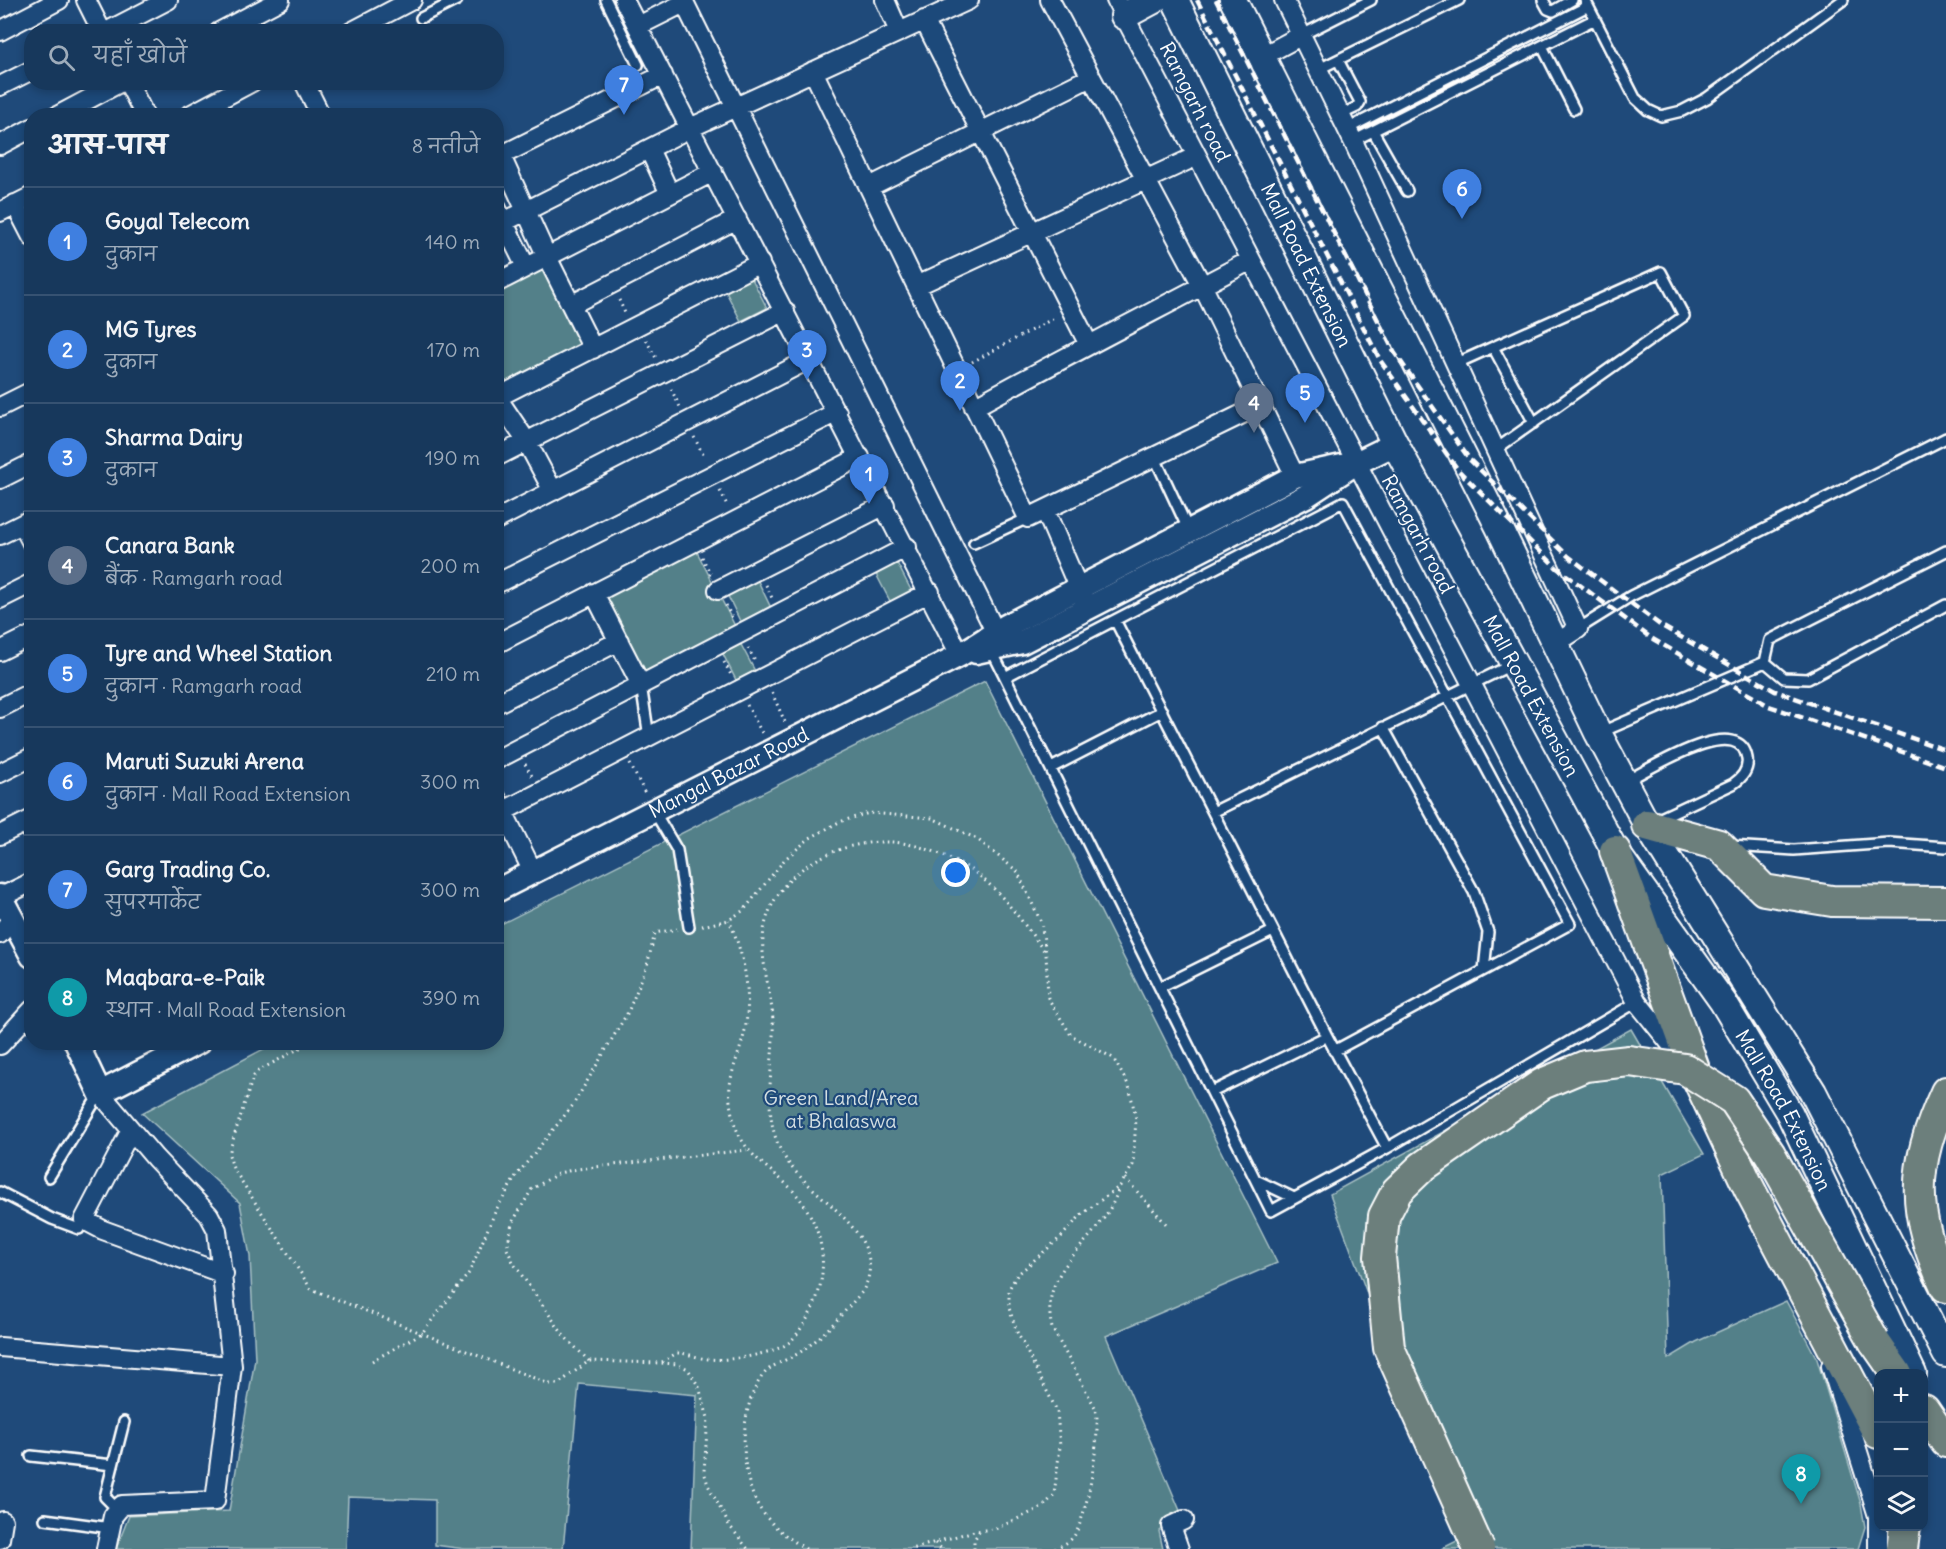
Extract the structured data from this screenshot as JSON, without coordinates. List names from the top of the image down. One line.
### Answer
{"streets":{"main road":["Mall Road Extension"],"street":["Ramgarh road","Mangal Bazar Road"]},"parks":["Green Land/Area at Bhalaswa"],"page":{"search":"यहाँ खोजें","pins":["7","6","3","2","5","4","1","8"],"heading":["आस-पास","8 नतीजे"],"list":[{"mark":"1","name":"Goyal Telecom","note":"दुकान","value":"140 m"},{"mark":"2","name":"MG Tyres","note":"दुकान","value":"170 m"},{"mark":"3","name":"Sharma Dairy","note":"दुकान","value":"190 m"},{"mark":"4","name":"Canara Bank","note":"बैंक · Ramgarh road","value":"200 m"},{"mark":"5","name":"Tyre and Wheel Station","note":"दुकान · Ramgarh road","value":"210 m"},{"mark":"6","name":"Maruti Suzuki Arena","note":"दुकान · Mall Road Extension","value":"300 m"},{"mark":"7","name":"Garg Trading Co.","note":"सुपरमार्केट","value":"300 m"},{"mark":"8","name":"Maqbara-e-Paik","note":"स्थान · Mall Road Extension","value":"390 m"}],"map_buttons":["+","−"]}}
